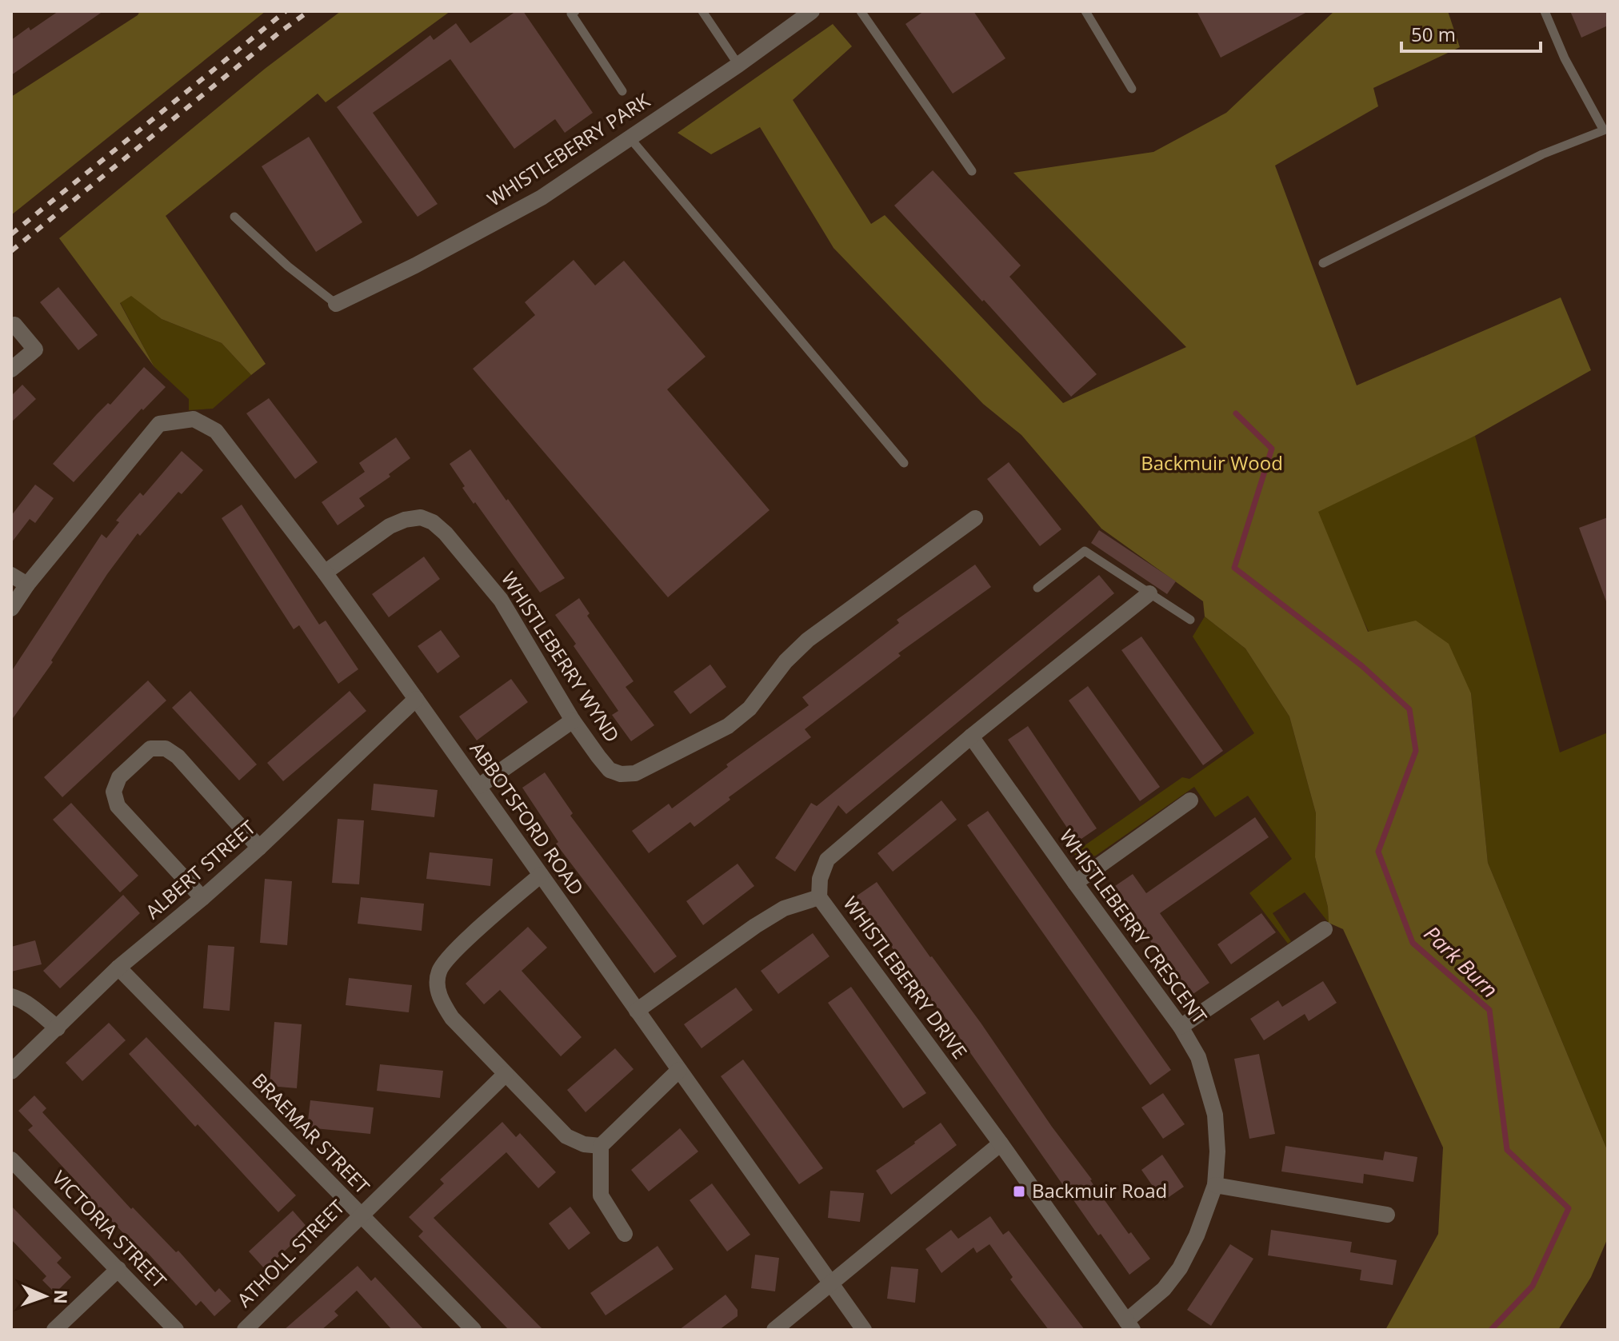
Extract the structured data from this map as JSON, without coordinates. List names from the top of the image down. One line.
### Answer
{"streets":{"street":["WHISTLEBERRY PARK","WHISTLEBERRY WYND","ABBOTSFORD ROAD","ALBERT STREET","WHISTLEBERRY CRESCENT","WHISTLEBERRY DRIVE","BRAEMAR STREET","VICTORIA STREET","ATHOLL STREET"]},"crossings":[["WHISTLEBERRY WYND","ABBOTSFORD ROAD"],["ABBOTSFORD ROAD","ALBERT STREET"],["ALBERT STREET","BRAEMAR STREET"],["WHISTLEBERRY CRESCENT","WHISTLEBERRY DRIVE"],["BRAEMAR STREET","ATHOLL STREET"]],"water":["Park Burn"],"parks":["Backmuir Wood"],"places":{"transit":["Backmuir Road"]},"scale_bar":"50 m","north":"right"}
